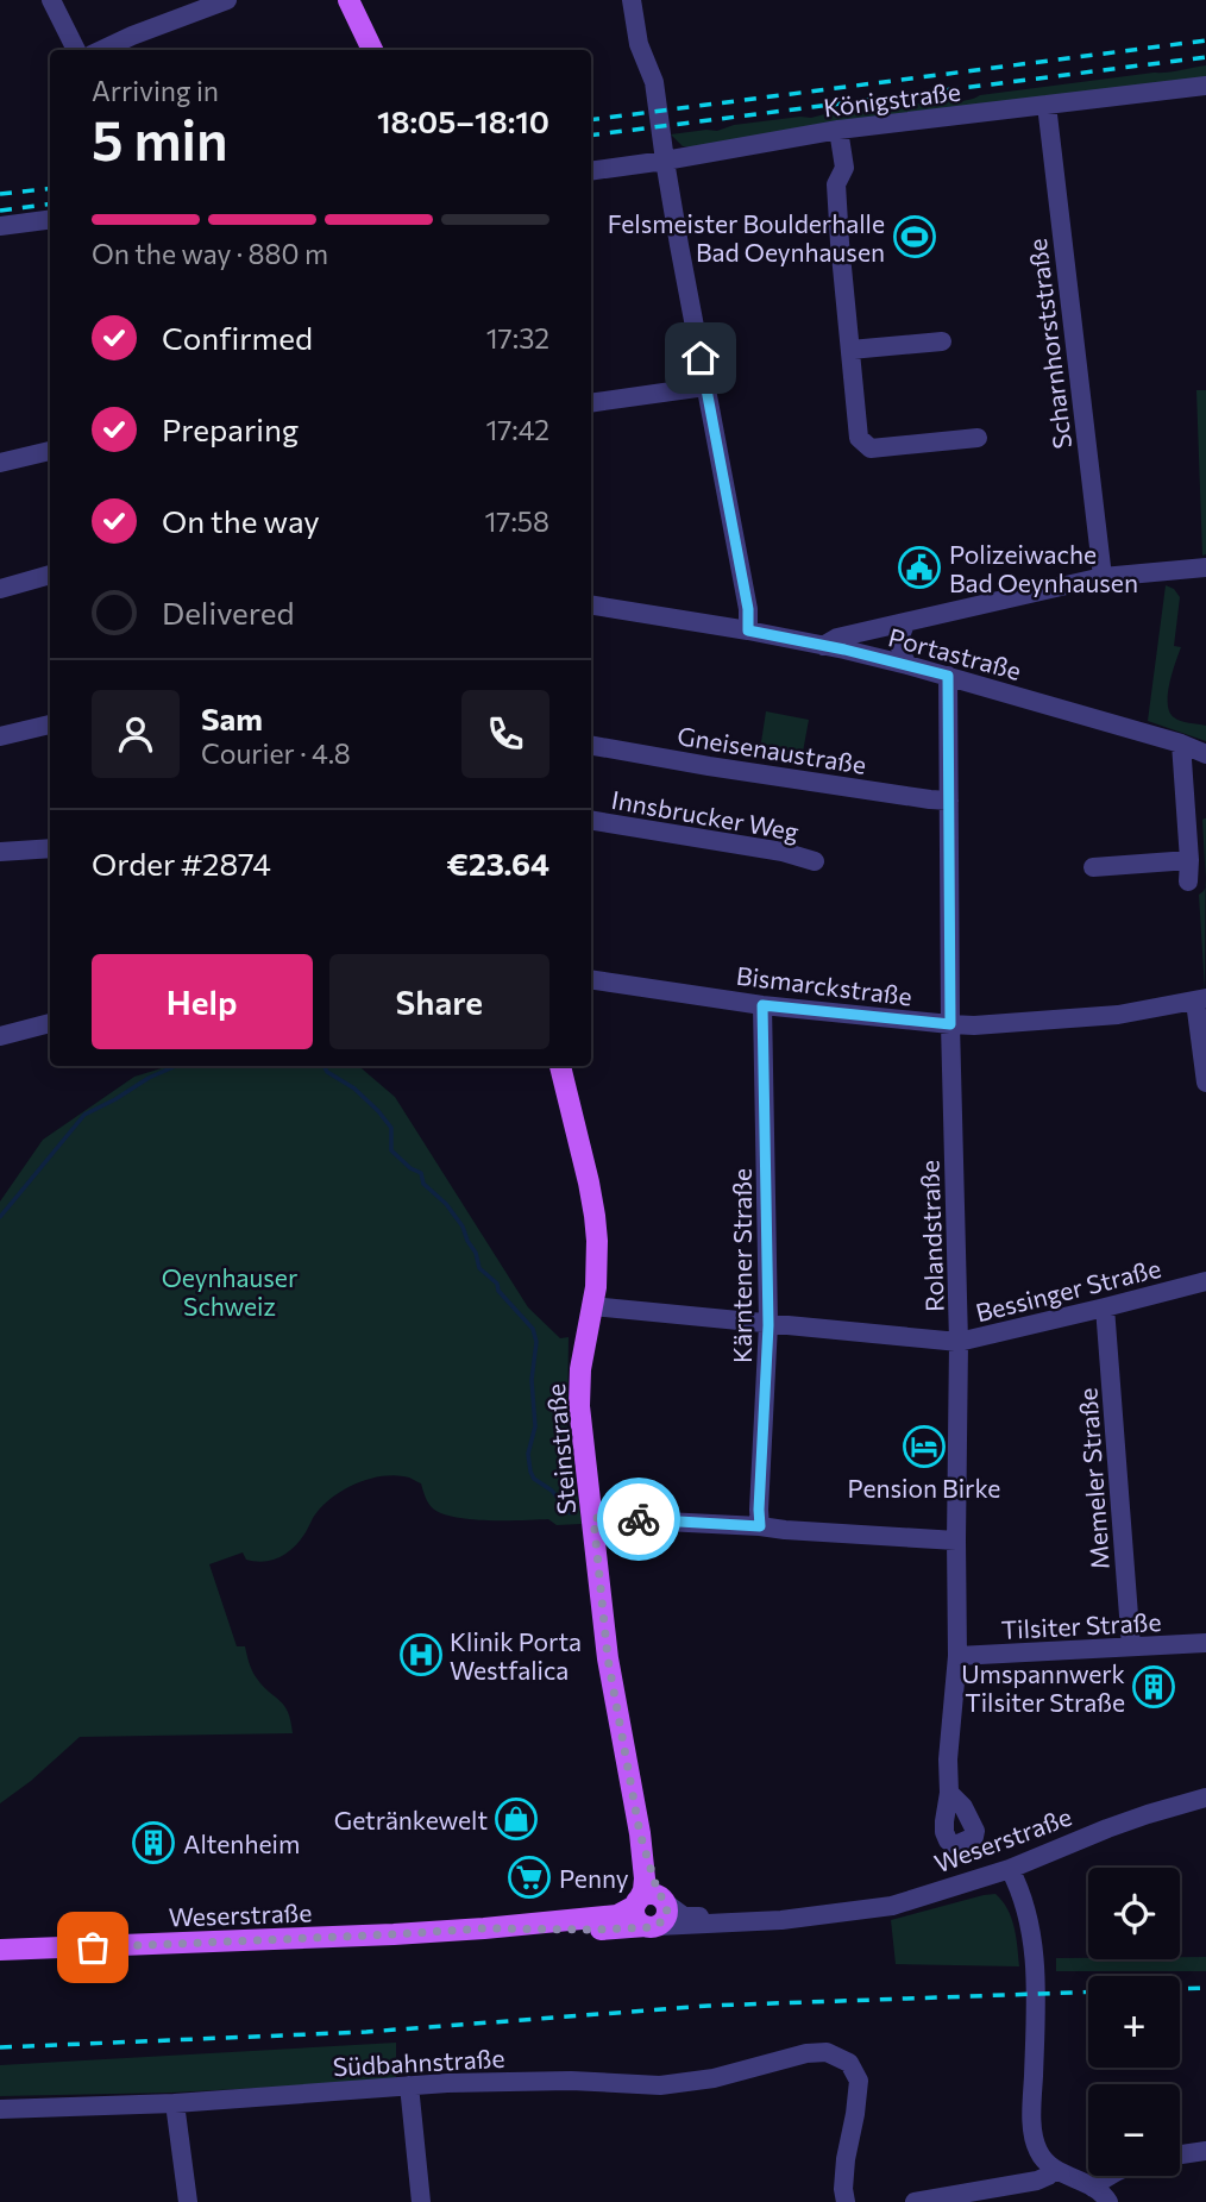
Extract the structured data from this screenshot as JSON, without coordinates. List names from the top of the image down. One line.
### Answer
{"streets":{"main road":["Steinstraße","Weserstraße"],"street":["Königstraße","Scharnhorststraße","Portastraße","Gneisenaustraße","Innsbrucker Weg","Bismarckstraße","Rolandstraße","Kärntener Straße","Bessinger Straße","Memeler Straße","Tilsiter Straße","Südbahnstraße"]},"crossings":[["Königstraße","Scharnhorststraße"],["Portastraße","Rolandstraße"],["Gneisenaustraße","Rolandstraße"],["Bismarckstraße","Rolandstraße"],["Bismarckstraße","Kärntener Straße"],["Rolandstraße","Bessinger Straße"],["Rolandstraße","Tilsiter Straße"],["Kärntener Straße","Bessinger Straße"],["Bessinger Straße","Steinstraße"],["Bessinger Straße","Memeler Straße"],["Steinstraße","Weserstraße"],["Memeler Straße","Tilsiter Straße"]],"parks":["Oeynhauser Schweiz"],"places":{"sports":["Felsmeister Boulderhalle Bad Oeynhausen"],"public building":["Polizeiwache Bad Oeynhausen"],"hotel":["Pension Birke"],"hospital":["Klinik Porta Westfalica"],"building":["Umspannwerk Tilsiter Straße","Altenheim"],"shop":["Getränkewelt"],"supermarket":["Penny"]},"page":{"heading":["5 min","Arriving in","18:05–18:10"],"panel":["Sam","Courier · 4.8","Order #2874","€23.64"],"bar":"On the way · 880 m","list":[["Confirmed","17:32"],["Preparing","17:42"],["On the way","17:58"],"Delivered"],"buttons":["Help","Share"],"map_buttons":["+","−"]}}
